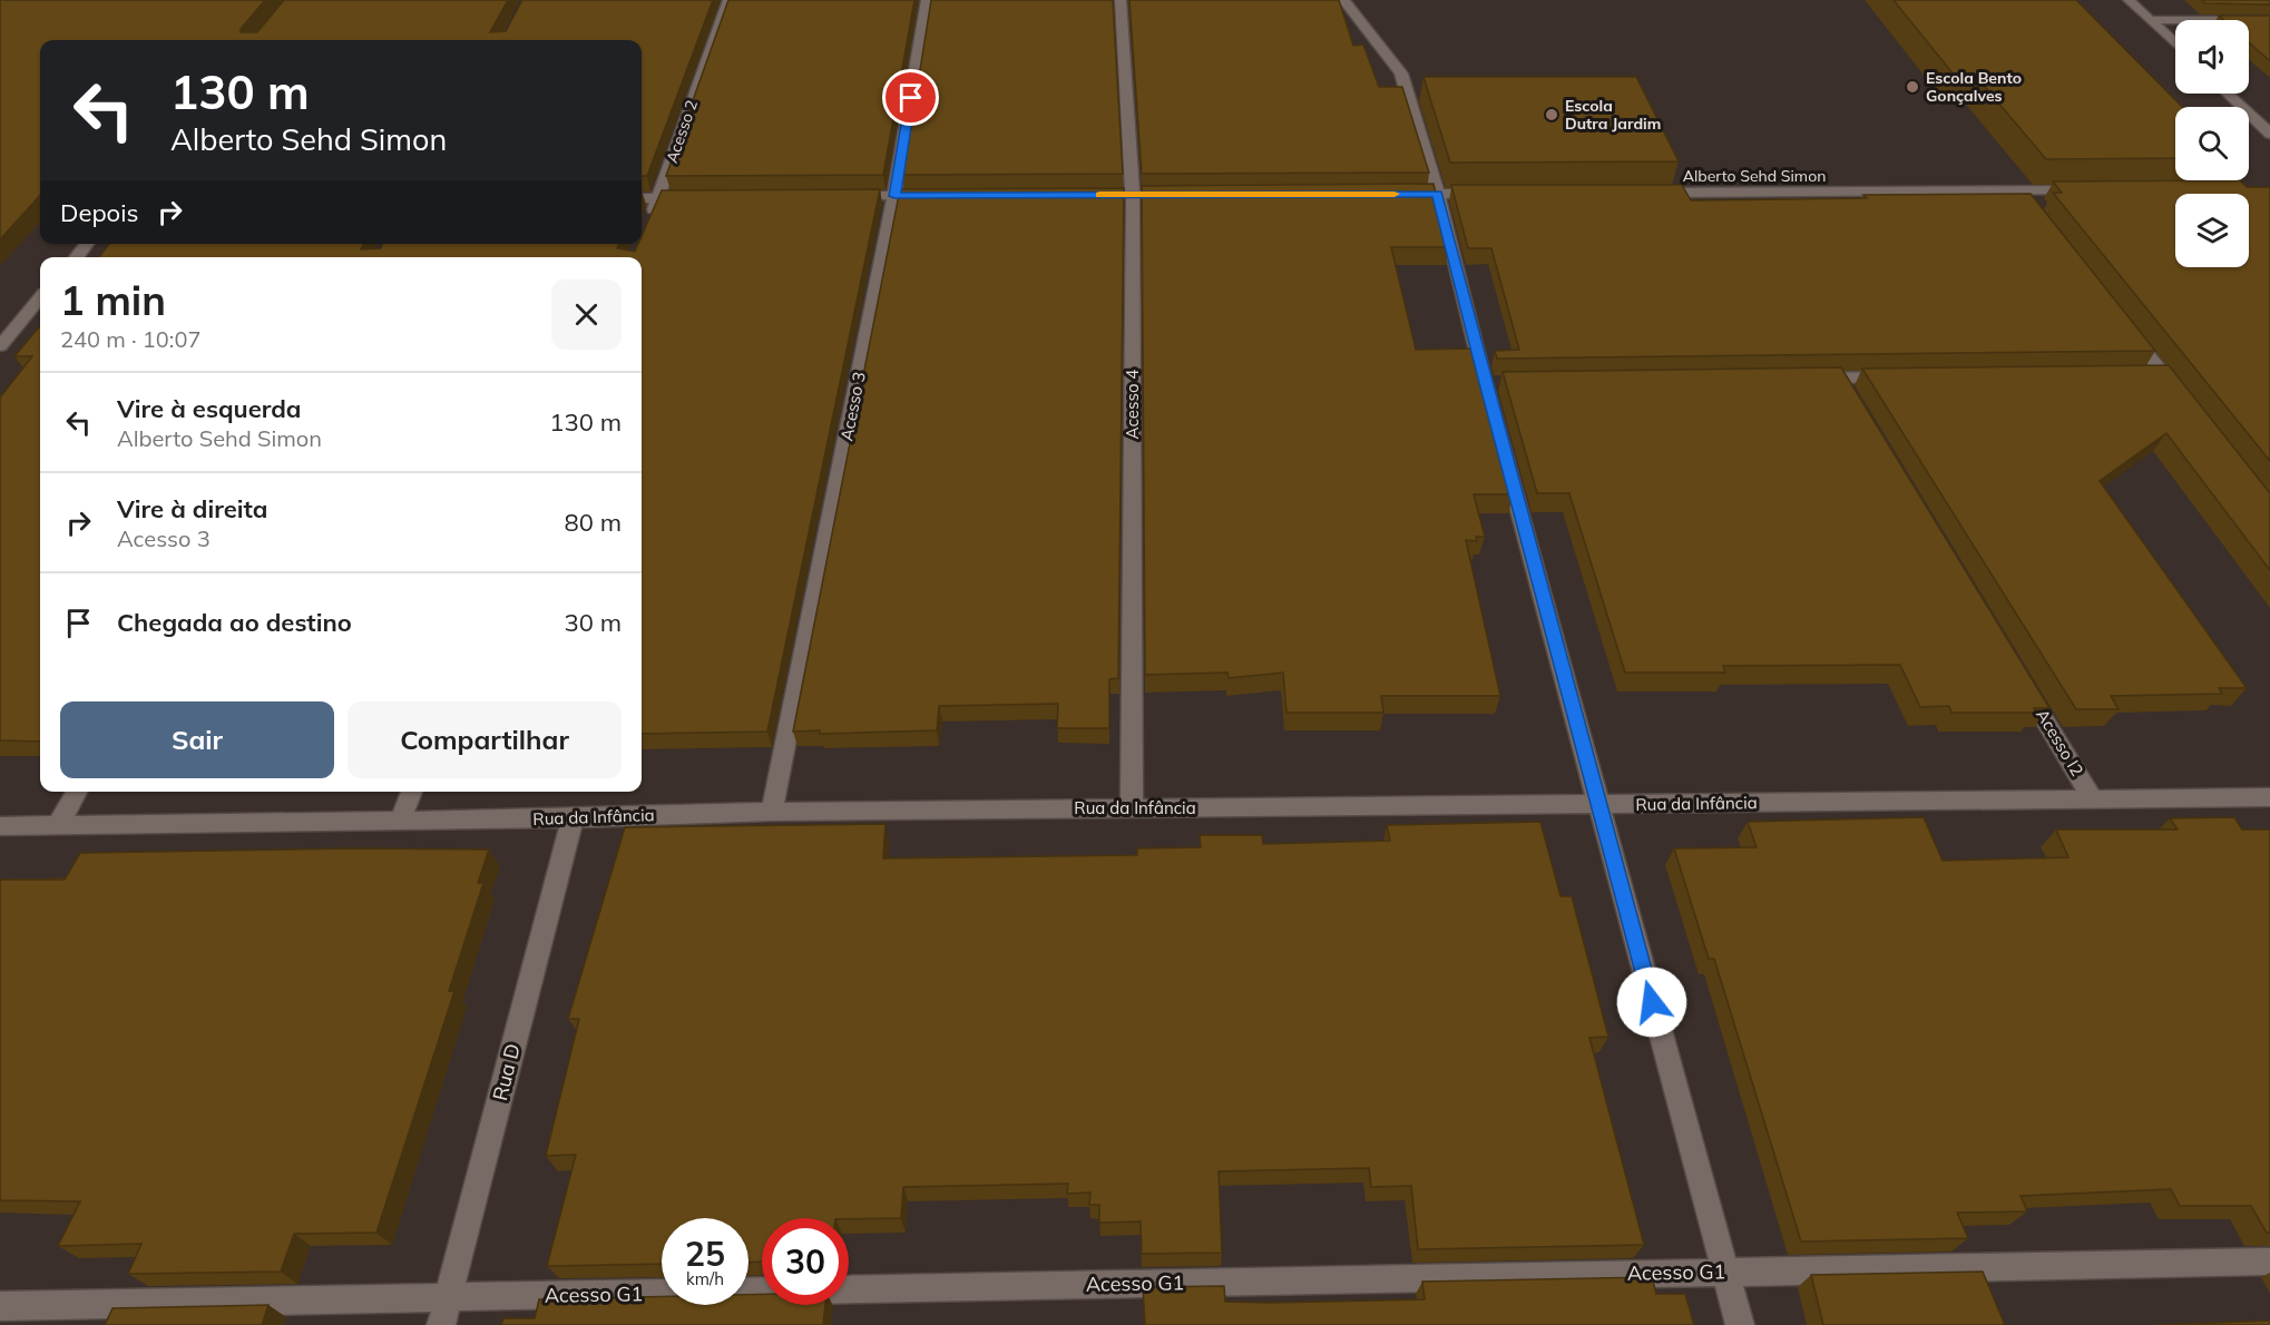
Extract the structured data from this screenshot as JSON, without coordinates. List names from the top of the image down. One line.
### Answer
{"streets":{"street":["Acesso 2","Alberto Sehd Simon","Acesso 4","Acesso 3","Acesso I2","Rua da Infância","Rua D","Acesso G1"]},"crossings":[["Acesso 4","Rua da Infância"],["Acesso 3","Rua da Infância"],["Acesso I2","Rua da Infância"],["Rua da Infância","Rua D"],["Rua D","Acesso G1"]],"places":["Escola Bento Gonçalves","Escola Dutra Jardim"],"page":{"turn":["130 m","Alberto Sehd Simon"],"then":"Depois","heading":["1 min","240 m · 10:07"],"list":[{"name":"Vire à esquerda","note":"Alberto Sehd Simon","value":"130 m"},{"name":"Vire à direita","note":"Acesso 3","value":"80 m"},{"name":"Chegada ao destino","value":"30 m"}],"buttons":["Sair","Compartilhar"],"speed":"25 km/h","limit":"30"}}
